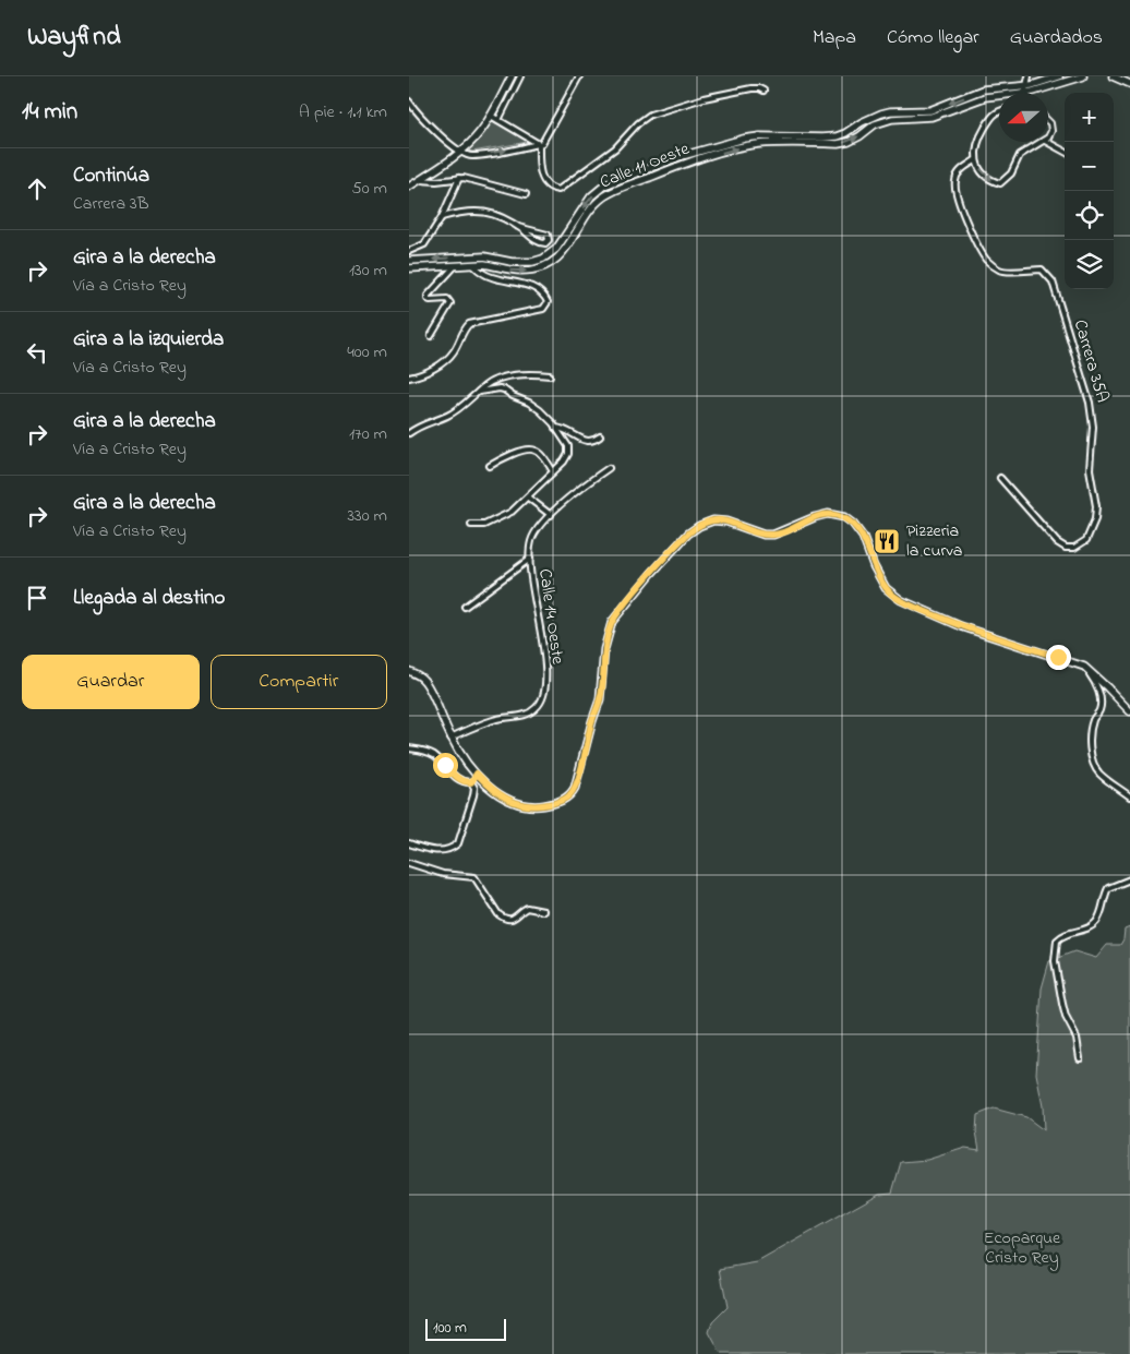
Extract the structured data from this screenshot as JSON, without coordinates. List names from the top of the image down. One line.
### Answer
{"streets":{"main road":["Calle 11 Oeste"],"street":["Carrera 35A","Calle 14 Oeste"]},"parks":["Ecoparque Cristo Rey"],"places":{"restaurant":["Pizzeria la curva"]},"scale_bar":"100 m","north":"left","page":{"header":"Wayfind","nav":["Mapa","Cómo llegar","Guardados"],"heading":["14 min","A pie · 1.1 km"],"map_buttons":["+","−"],"list":[["Continúa","Carrera 3B","50 m"],["Gira a la derecha","Vía a Cristo Rey","130 m"],["Gira a la izquierda","Vía a Cristo Rey","400 m"],["Gira a la derecha","Vía a Cristo Rey","170 m"],["Gira a la derecha","Vía a Cristo Rey","330 m"],"Llegada al destino"],"buttons":["Guardar","Compartir"],"scale":"100 m"}}
